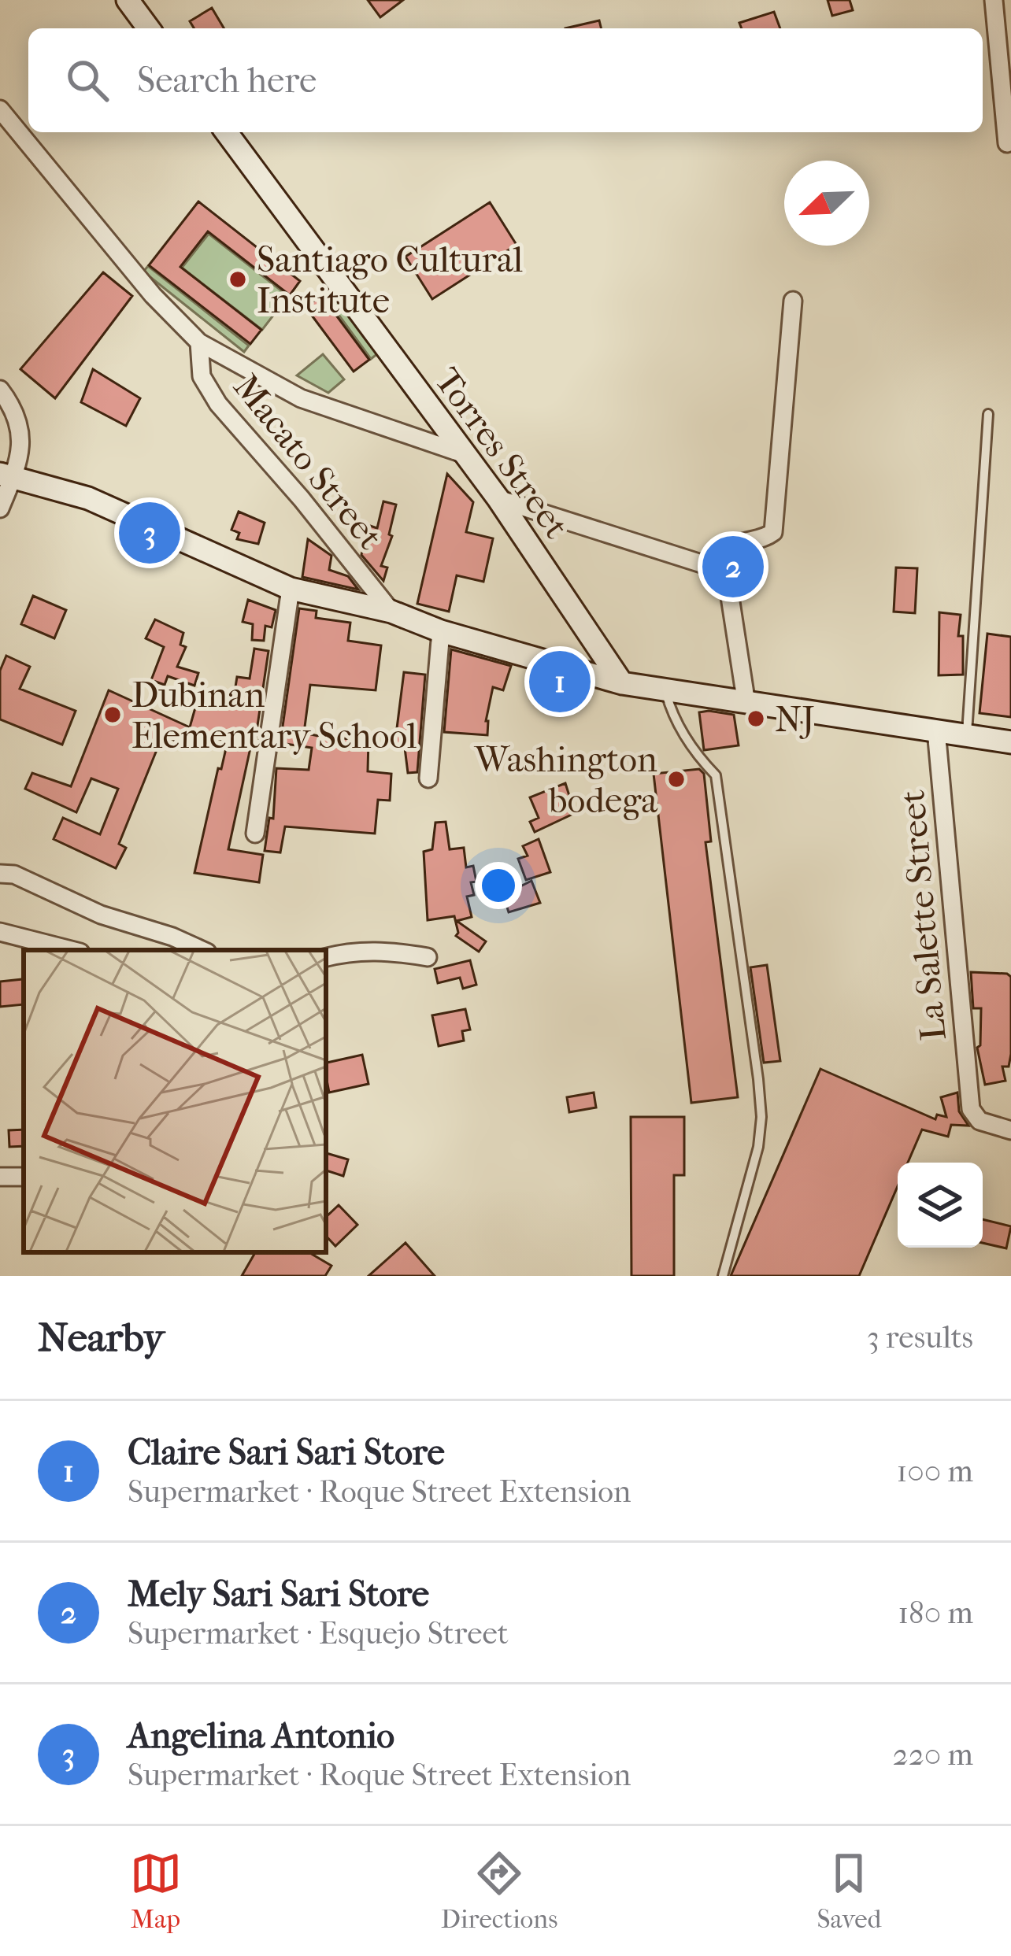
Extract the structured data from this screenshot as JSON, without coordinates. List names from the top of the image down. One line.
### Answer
{"streets":{"street":["Torres Street","Macato Street","La Salette Street"]},"places":["Santiago Cultural Institute","Dubinan Elementary School","NJ","Washington bodega"],"north":"bottom left","page":{"search":"Search here","pins":["3","2","1"],"heading":["Nearby","3 results"],"list":[{"mark":"1","name":"Claire Sari Sari Store","note":"Supermarket · Roque Street Extension","value":"100 m"},{"mark":"2","name":"Mely Sari Sari Store","note":"Supermarket · Esquejo Street","value":"180 m"},{"mark":"3","name":"Angelina Antonio","note":"Supermarket · Roque Street Extension","value":"220 m"}],"nav":["Map","Directions","Saved"]}}
